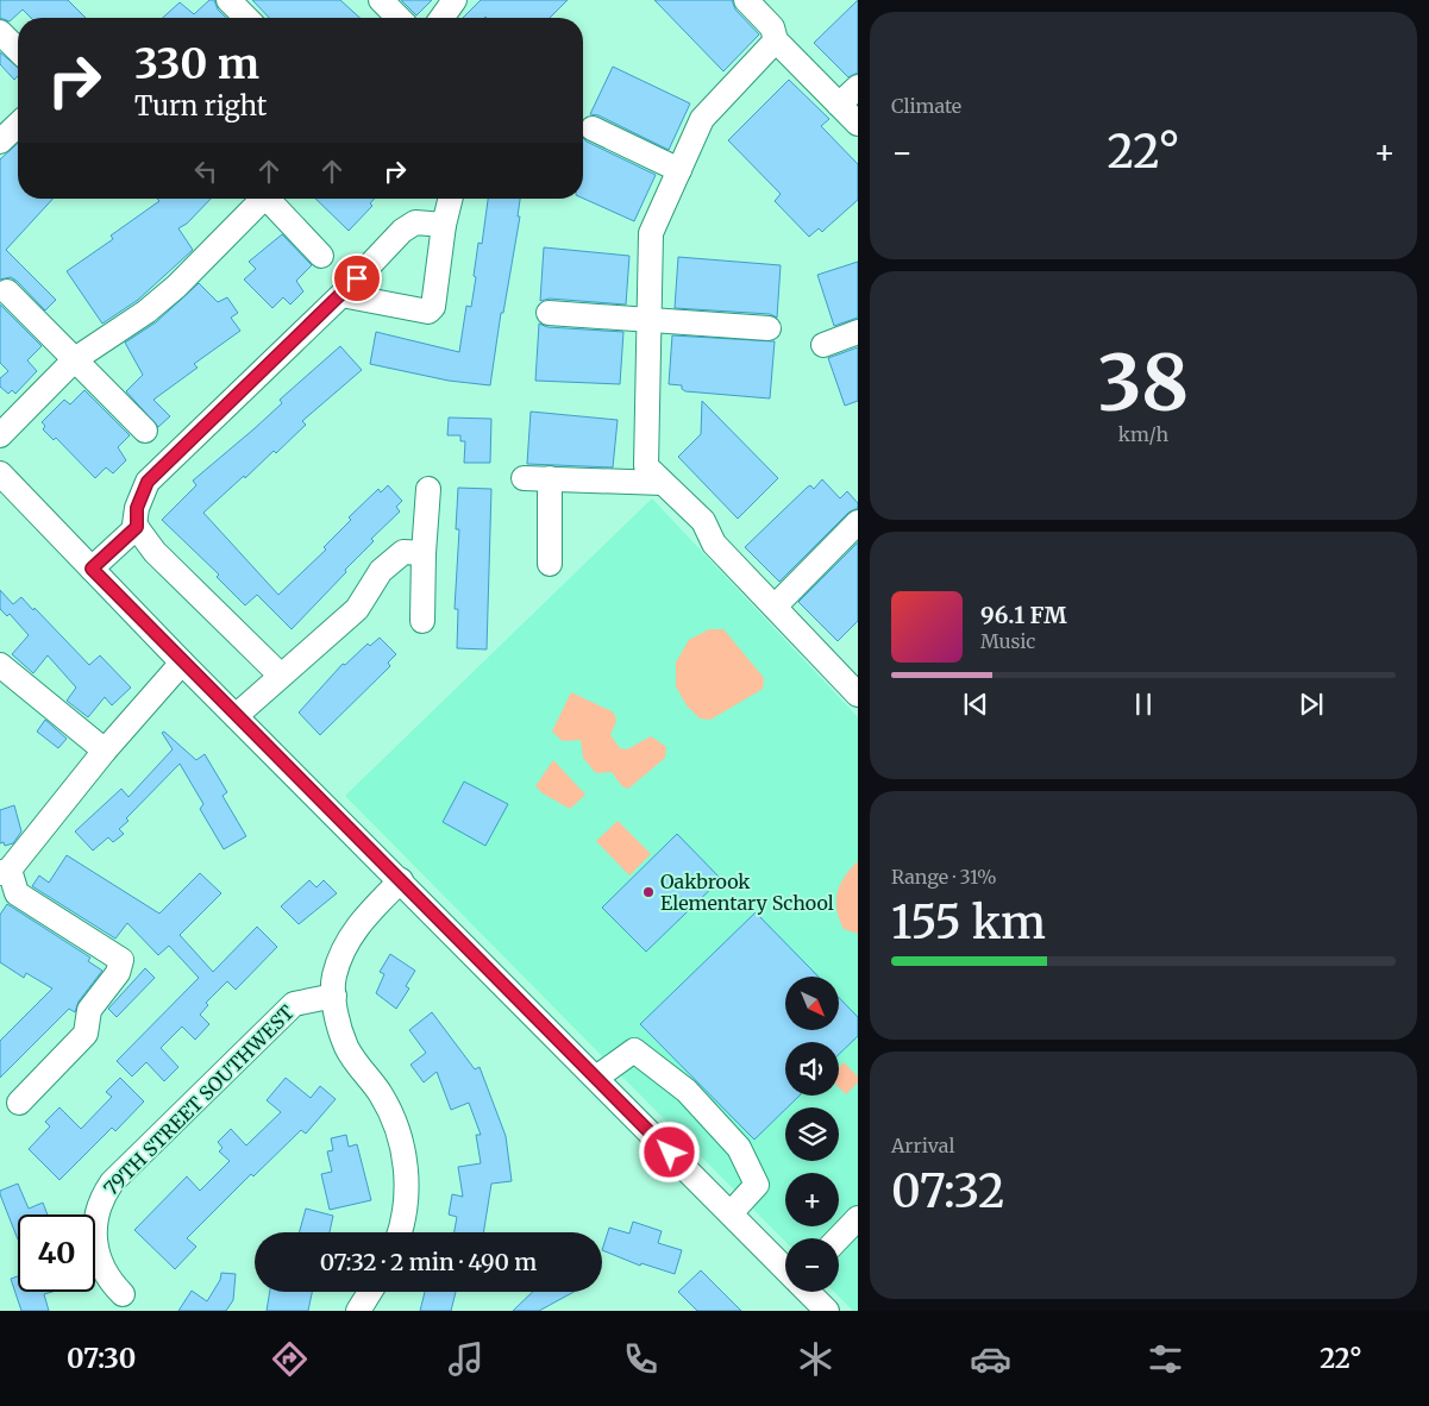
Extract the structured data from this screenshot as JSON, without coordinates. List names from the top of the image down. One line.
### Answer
{"streets":{"street":["79TH STREET SOUTHWEST"]},"places":["Oakbrook Elementary School"],"north":"bottom right","page":{"tile":["Climate",["38","km/h"],["Range · 31%","155 km"],["Arrival","07:32"]],"turn":["330 m","Turn right"],"heat":["−","22°","+"],"song":["96.1 FM","Music"],"map_buttons":["+","−"],"limit":"40","trip":"07:32 · 2 min · 490 m","tabs":["07:30","22°"]}}
